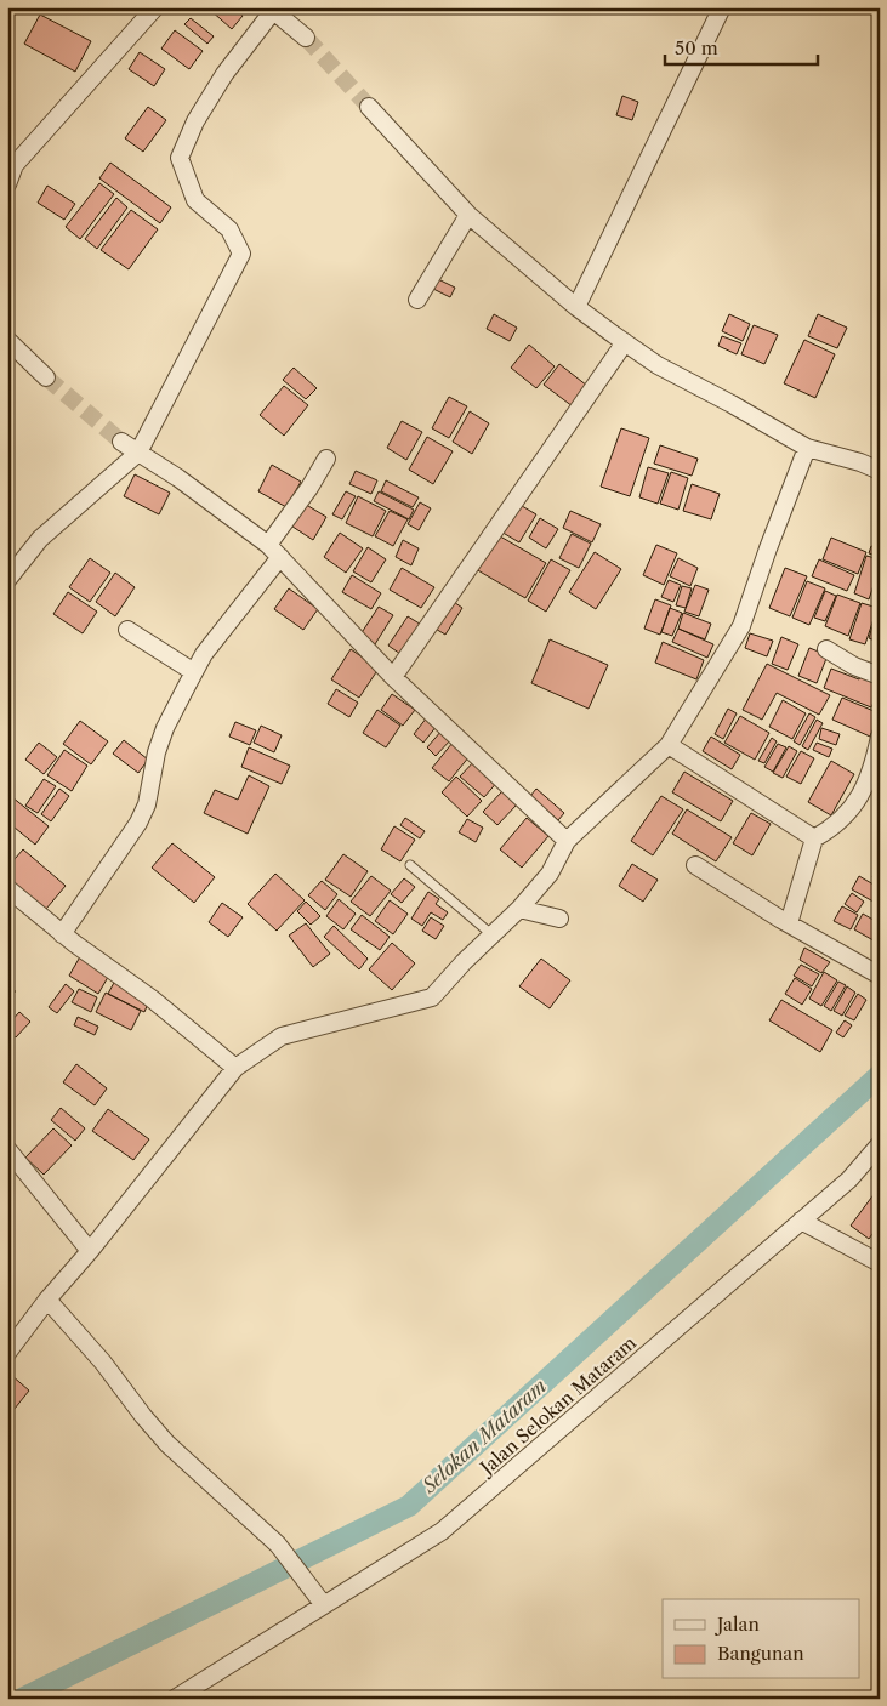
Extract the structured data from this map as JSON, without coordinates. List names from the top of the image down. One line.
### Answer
{"streets":{"street":["Jalan Selokan Mataram"]},"water":["Selokan Mataram"],"legend":["Jalan","Bangunan"],"scale_bar":"50 m"}
